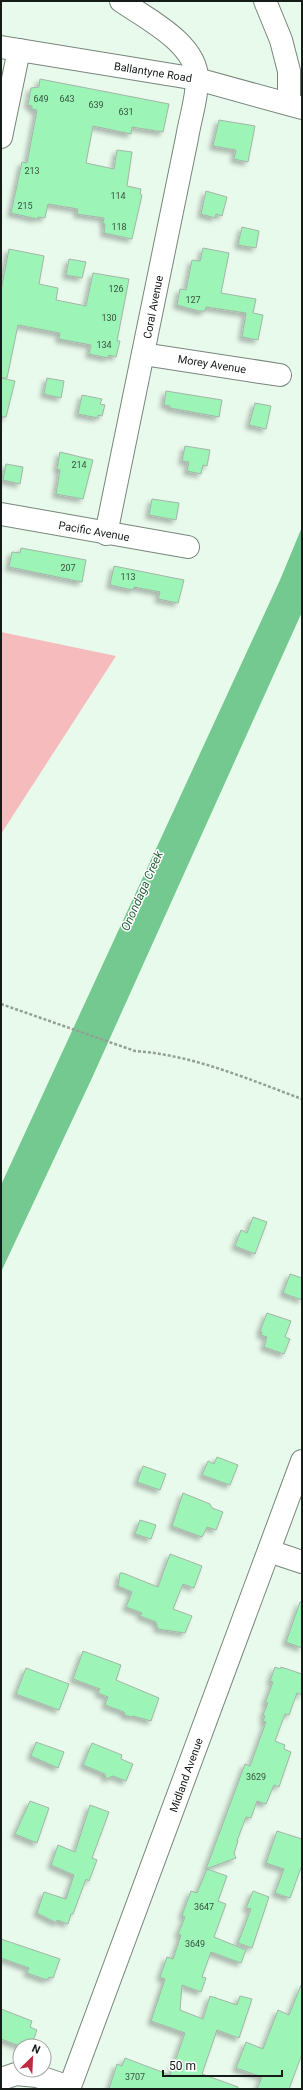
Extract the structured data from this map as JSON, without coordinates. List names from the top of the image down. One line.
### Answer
{"streets":{"street":["Ballantyne Road","Coral Avenue","Morey Avenue","Pacific Avenue","Midland Avenue"]},"crossings":[["Ballantyne Road","Coral Avenue"],["Coral Avenue","Morey Avenue"],["Coral Avenue","Pacific Avenue"]],"water":["Onondaga Creek"],"house_numbers":["649","643","639","631","213","114","215","118","126","127","130","134","214","207","113","3629","3647","3649","3707"],"scale_bar":"50 m","north":"top right"}
